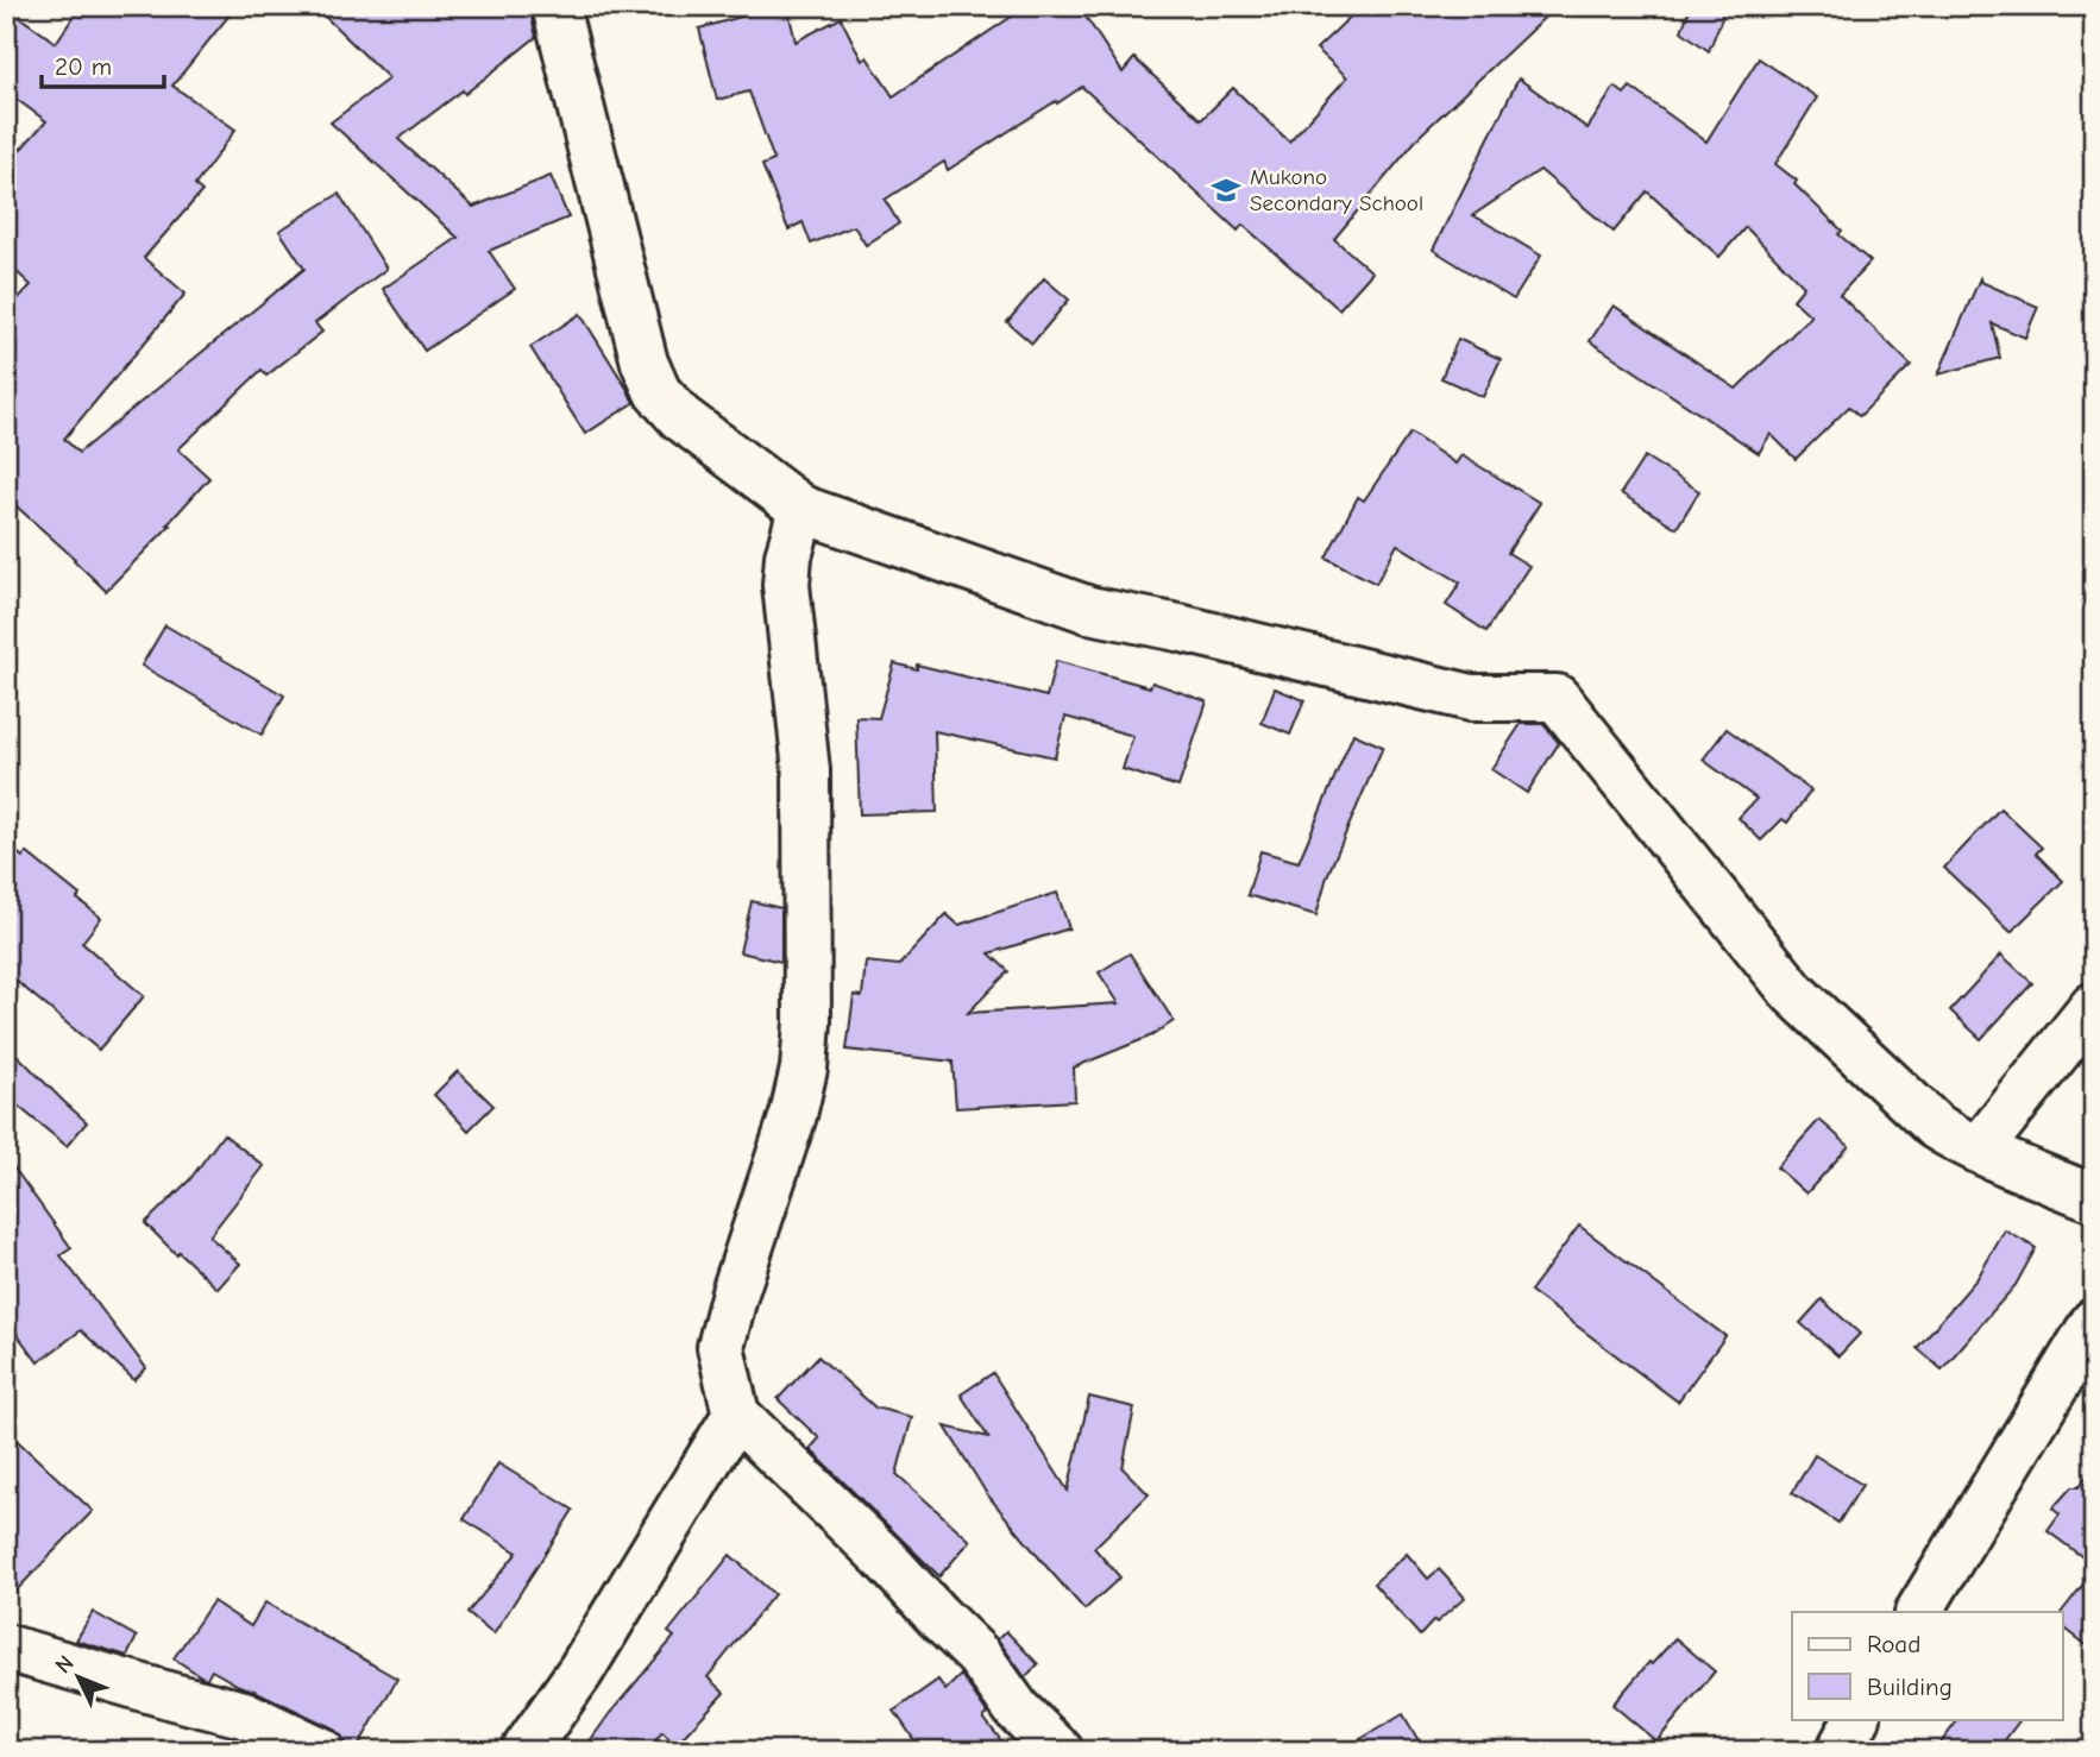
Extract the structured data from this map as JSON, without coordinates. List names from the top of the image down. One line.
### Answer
{"places":{"school or university":["Mukono Secondary School"]},"legend":["Road","Building"],"scale_bar":"20 m","north":"top left"}
